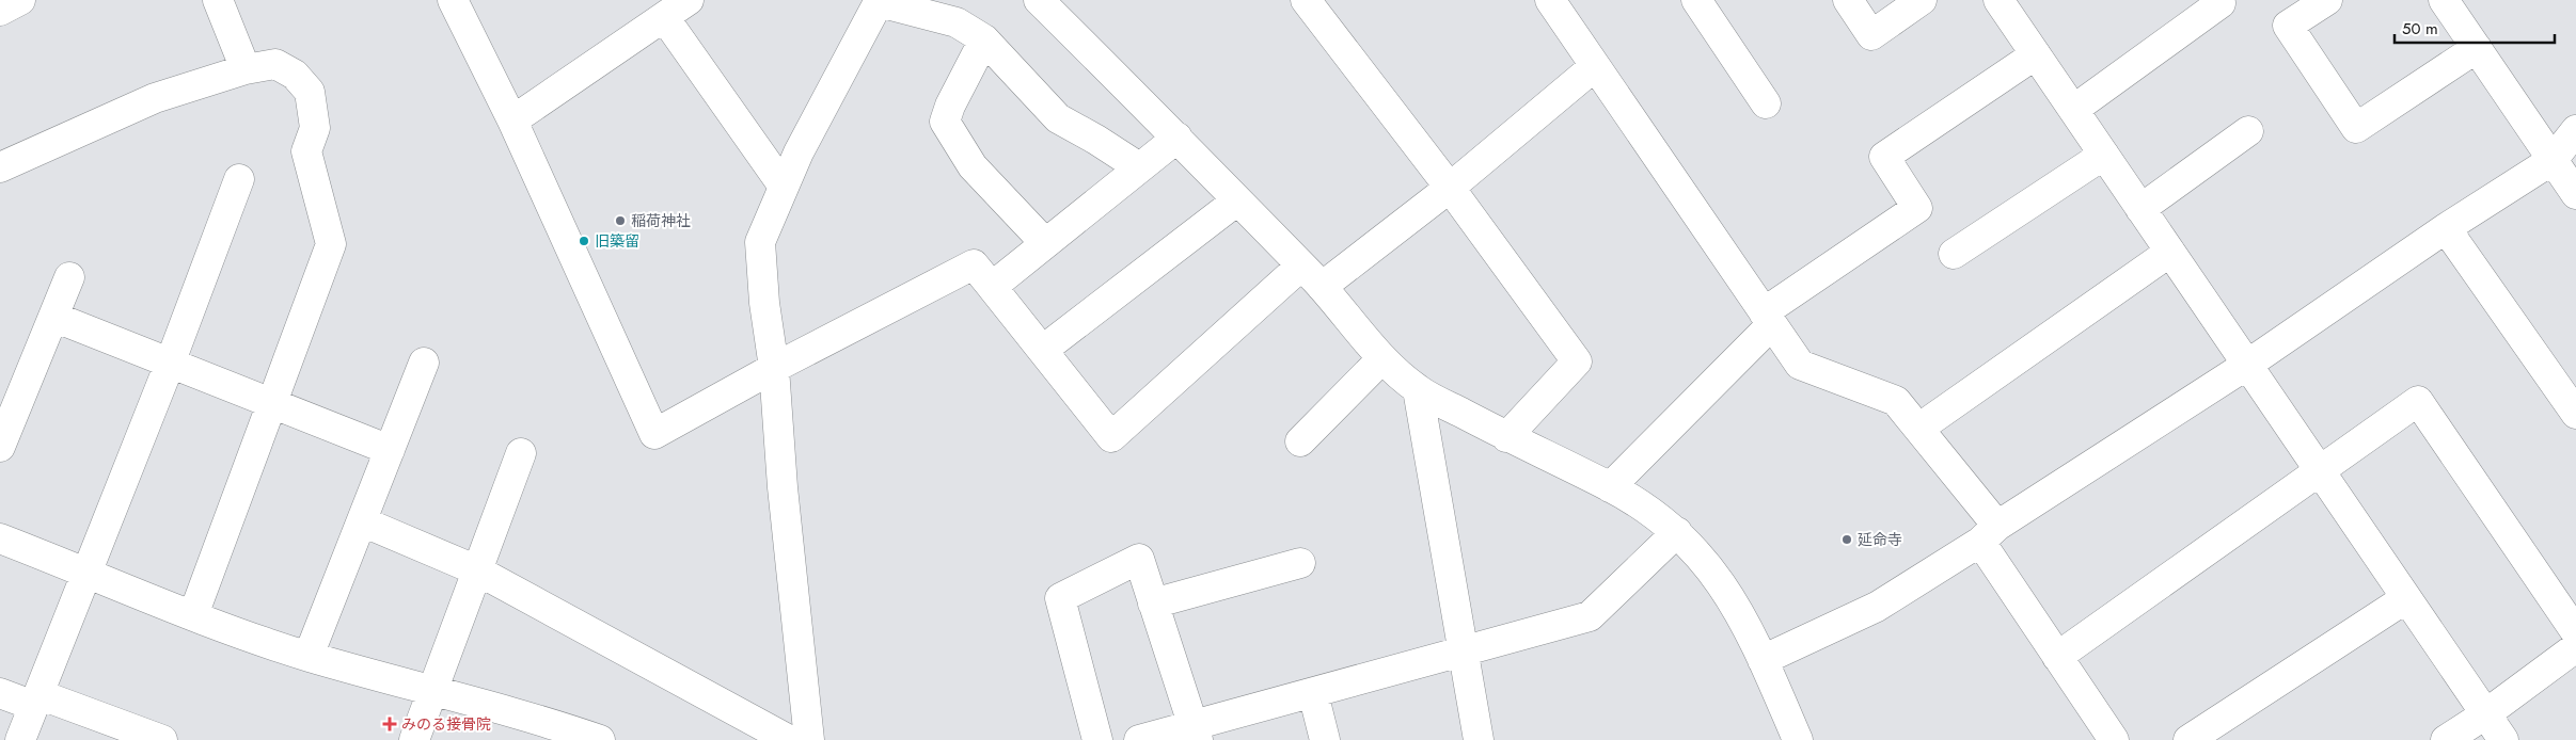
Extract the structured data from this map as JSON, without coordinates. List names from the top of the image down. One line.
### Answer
{"places":{"other":["稲荷神社","旧築留","延命寺"],"health":["みのる接骨院"]},"scale_bar":"50 m"}
